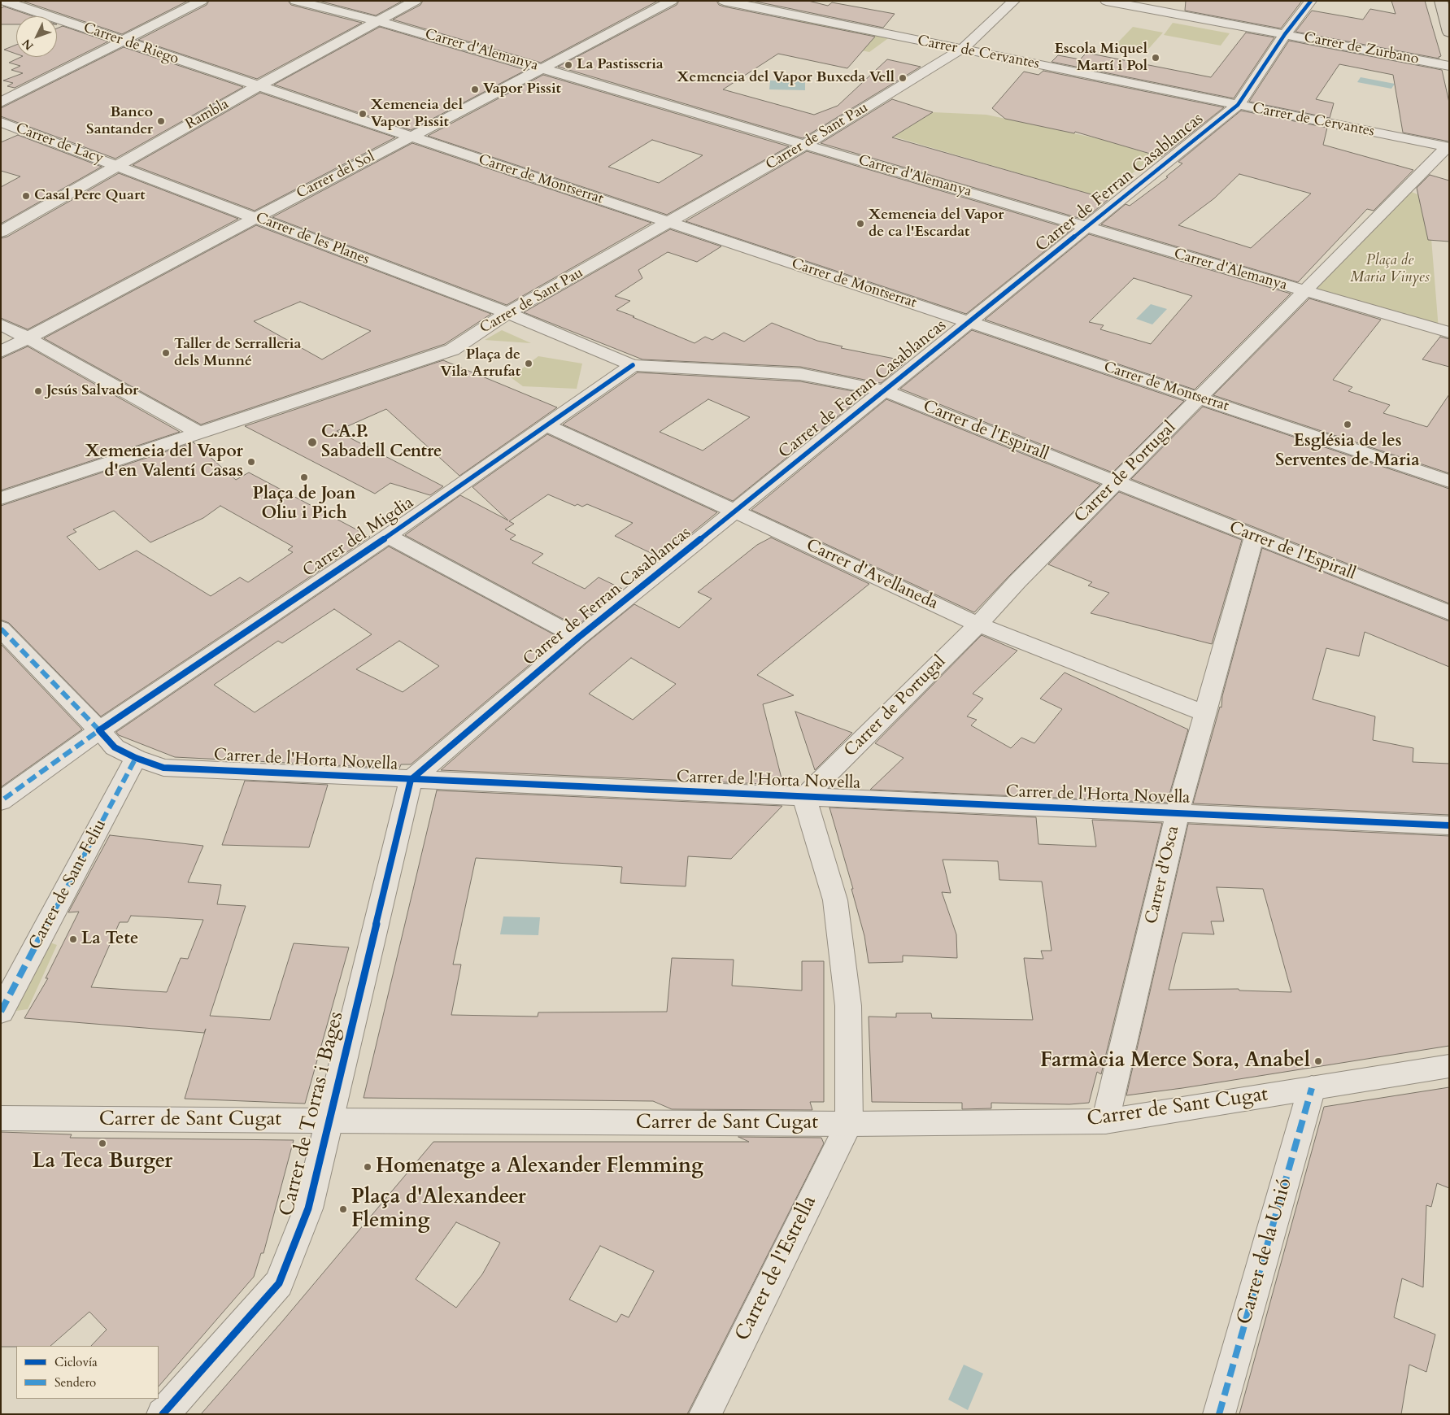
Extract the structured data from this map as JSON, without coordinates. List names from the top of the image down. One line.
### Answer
{"streets":{"street":["Carrer de Riego","Carrer de Zurbano","Carrer d'Alemanya","Carrer de Cervantes","Rambla","Carrer de Sant Pau","Carrer de Lacy","Carrer del Sol","Carrer de Montserrat","Carrer de Ferran Casablancas","Carrer de les Planes","Carrer de l'Espirall","Carrer de Portugal","Carrer del Migdia","Carrer d'Avellaneda","Carrer de l'Horta Novella","Carrer d'Osca","Carrer de Sant Feliu","Carrer de Sant Cugat","Carrer de Torras i Bages","Carrer de la Unió","Carrer de l'Estrella"]},"crossings":[["Carrer de Riego","Rambla"],["Carrer de Riego","Carrer de Montserrat"],["Carrer de Zurbano","Carrer de Ferran Casablancas"],["Carrer d'Alemanya","Rambla"],["Carrer d'Alemanya","Carrer de Sant Pau"],["Carrer d'Alemanya","Carrer del Sol"],["Carrer d'Alemanya","Carrer de Ferran Casablancas"],["Carrer d'Alemanya","Carrer de Portugal"],["Carrer de Cervantes","Carrer de Sant Pau"],["Carrer de Cervantes","Carrer de Ferran Casablancas"],["Carrer de Cervantes","Carrer de Portugal"],["Rambla","Carrer de Lacy"],["Rambla","Carrer de Montserrat"],["Rambla","Carrer de les Planes"],["Carrer de Sant Pau","Carrer de Montserrat"],["Carrer de Sant Pau","Carrer de les Planes"],["Carrer de Sant Pau","Carrer de l'Espirall"],["Carrer de Lacy","Carrer de les Planes"],["Carrer del Sol","Carrer de Montserrat"],["Carrer del Sol","Carrer de les Planes"],["Carrer de Montserrat","Carrer de Ferran Casablancas"],["Carrer de Montserrat","Carrer de Portugal"],["Carrer de Ferran Casablancas","Carrer de l'Espirall"],["Carrer de Ferran Casablancas","Carrer d'Avellaneda"],["Carrer de Ferran Casablancas","Carrer de l'Horta Novella"],["Carrer de Ferran Casablancas","Carrer de Torras i Bages"],["Carrer de les Planes","Carrer de l'Espirall"],["Carrer de l'Espirall","Carrer de Portugal"],["Carrer de l'Espirall","Carrer del Migdia"],["Carrer de l'Espirall","Carrer d'Osca"],["Carrer de Portugal","Carrer d'Avellaneda"],["Carrer de Portugal","Carrer de l'Horta Novella"],["Carrer del Migdia","Carrer d'Avellaneda"],["Carrer del Migdia","Carrer de l'Horta Novella"],["Carrer d'Avellaneda","Carrer d'Osca"],["Carrer de l'Horta Novella","Carrer d'Osca"],["Carrer de l'Horta Novella","Carrer de Sant Feliu"],["Carrer de l'Horta Novella","Carrer de Torras i Bages"],["Carrer d'Osca","Carrer de Sant Cugat"],["Carrer de Sant Cugat","Carrer de Torras i Bages"],["Carrer de Sant Cugat","Carrer de la Unió"],["Carrer de Sant Cugat","Carrer de l'Estrella"]],"parks":["Plaça de Maria Vinyes"],"places":["Escola Miquel Martí i Pol","La Pastisseria","Xemeneia del Vapor Buxeda Vell","Vapor Pissit","Xemeneia del Vapor Pissit","Banco Santander","Casal Pere Quart","Xemeneia del Vapor de ca l'Escardat","Taller de Serralleria dels Munné","Plaça de Vila Arrufat","Jesús Salvador","Església de les Serventes de Maria","C.A.P. Sabadell Centre","Xemeneia del Vapor d'en Valentí Casas","Plaça de Joan Oliu i Pich","La Tete","Farmàcia Merce Sora, Anabel","La Teca Burger","Homenatge a Alexander Flemming","Plaça d'Alexandeer Fleming"],"legend":["Ciclovía","Sendero"],"north":"bottom left"}
